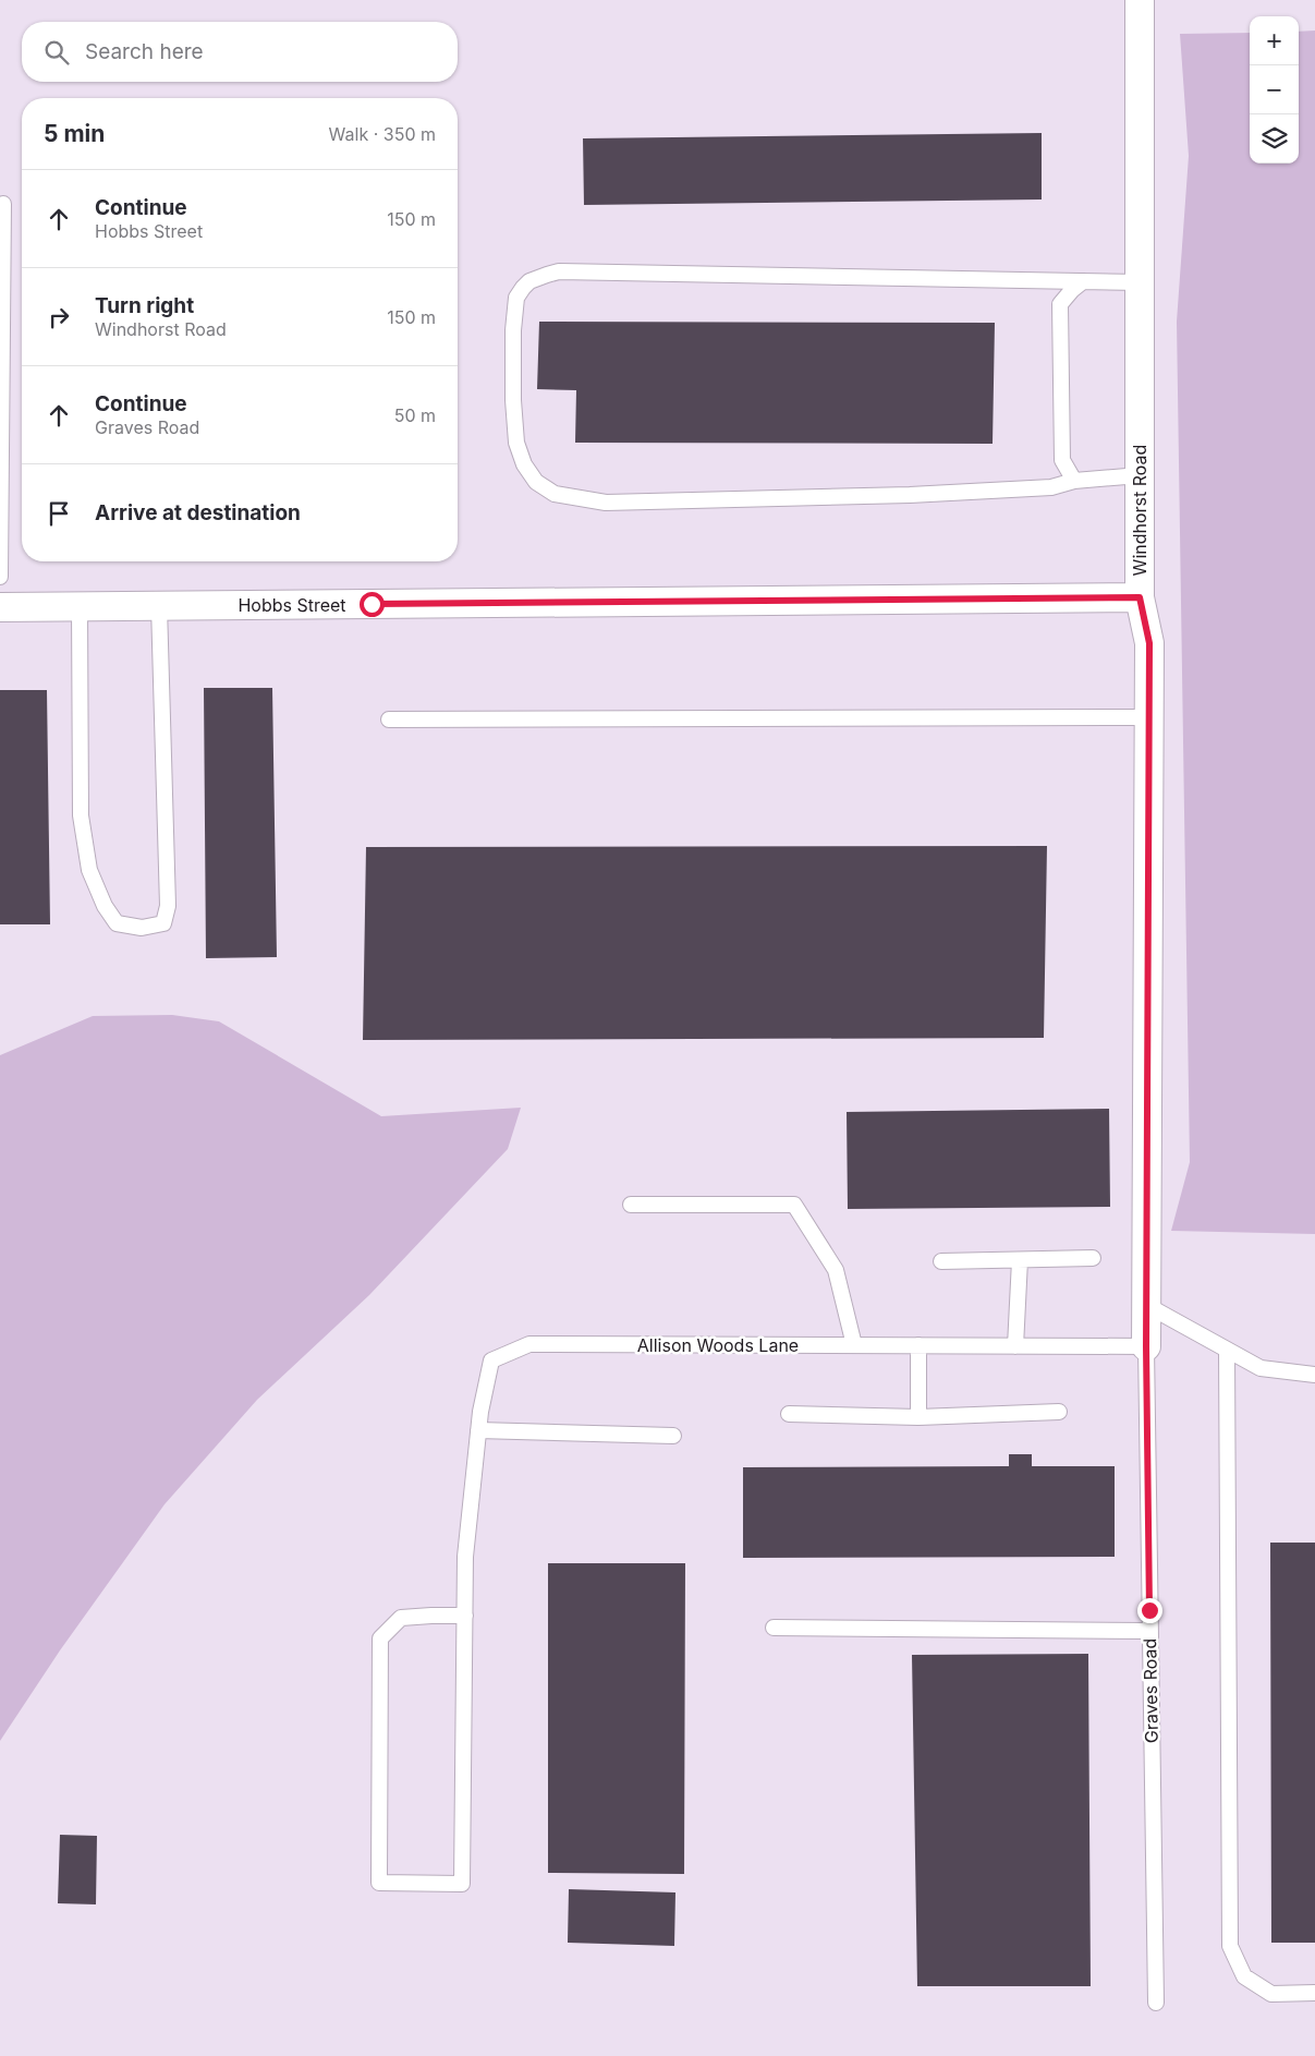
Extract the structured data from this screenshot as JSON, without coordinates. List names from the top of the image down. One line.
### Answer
{"streets":{"street":["Windhorst Road","Hobbs Street"],"lane":["Allison Woods Lane","Graves Road"]},"crossings":[["Windhorst Road","Hobbs Street"],["Windhorst Road","Allison Woods Lane"],["Windhorst Road","Graves Road"],["Allison Woods Lane","Graves Road"]],"page":{"map_buttons":["+","−"],"search":"Search here","heading":["5 min","Walk · 350 m"],"list":[["Continue","Hobbs Street","150 m"],["Turn right","Windhorst Road","150 m"],["Continue","Graves Road","50 m"],"Arrive at destination"]}}
